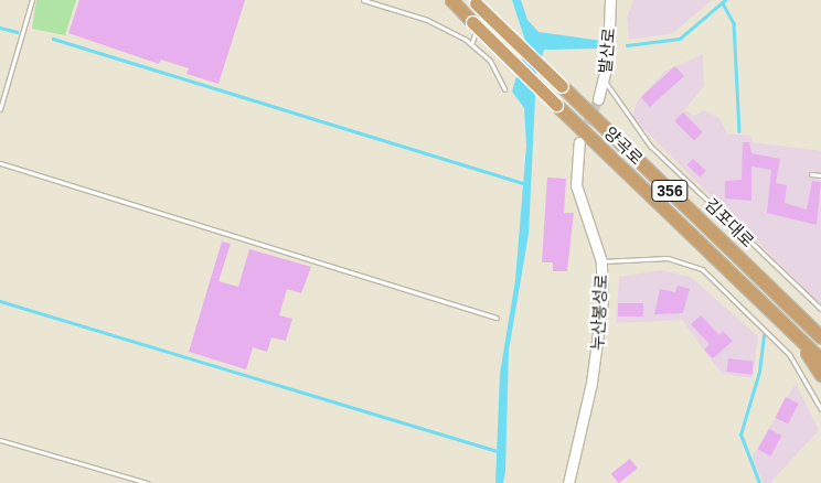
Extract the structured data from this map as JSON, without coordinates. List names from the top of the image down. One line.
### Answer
{"streets":{"highway":["양곡로","356"],"street":["발산로","누산봉성로"],"lane":["김포대로"]},"crossings":[["발산로","김포대로"]]}
